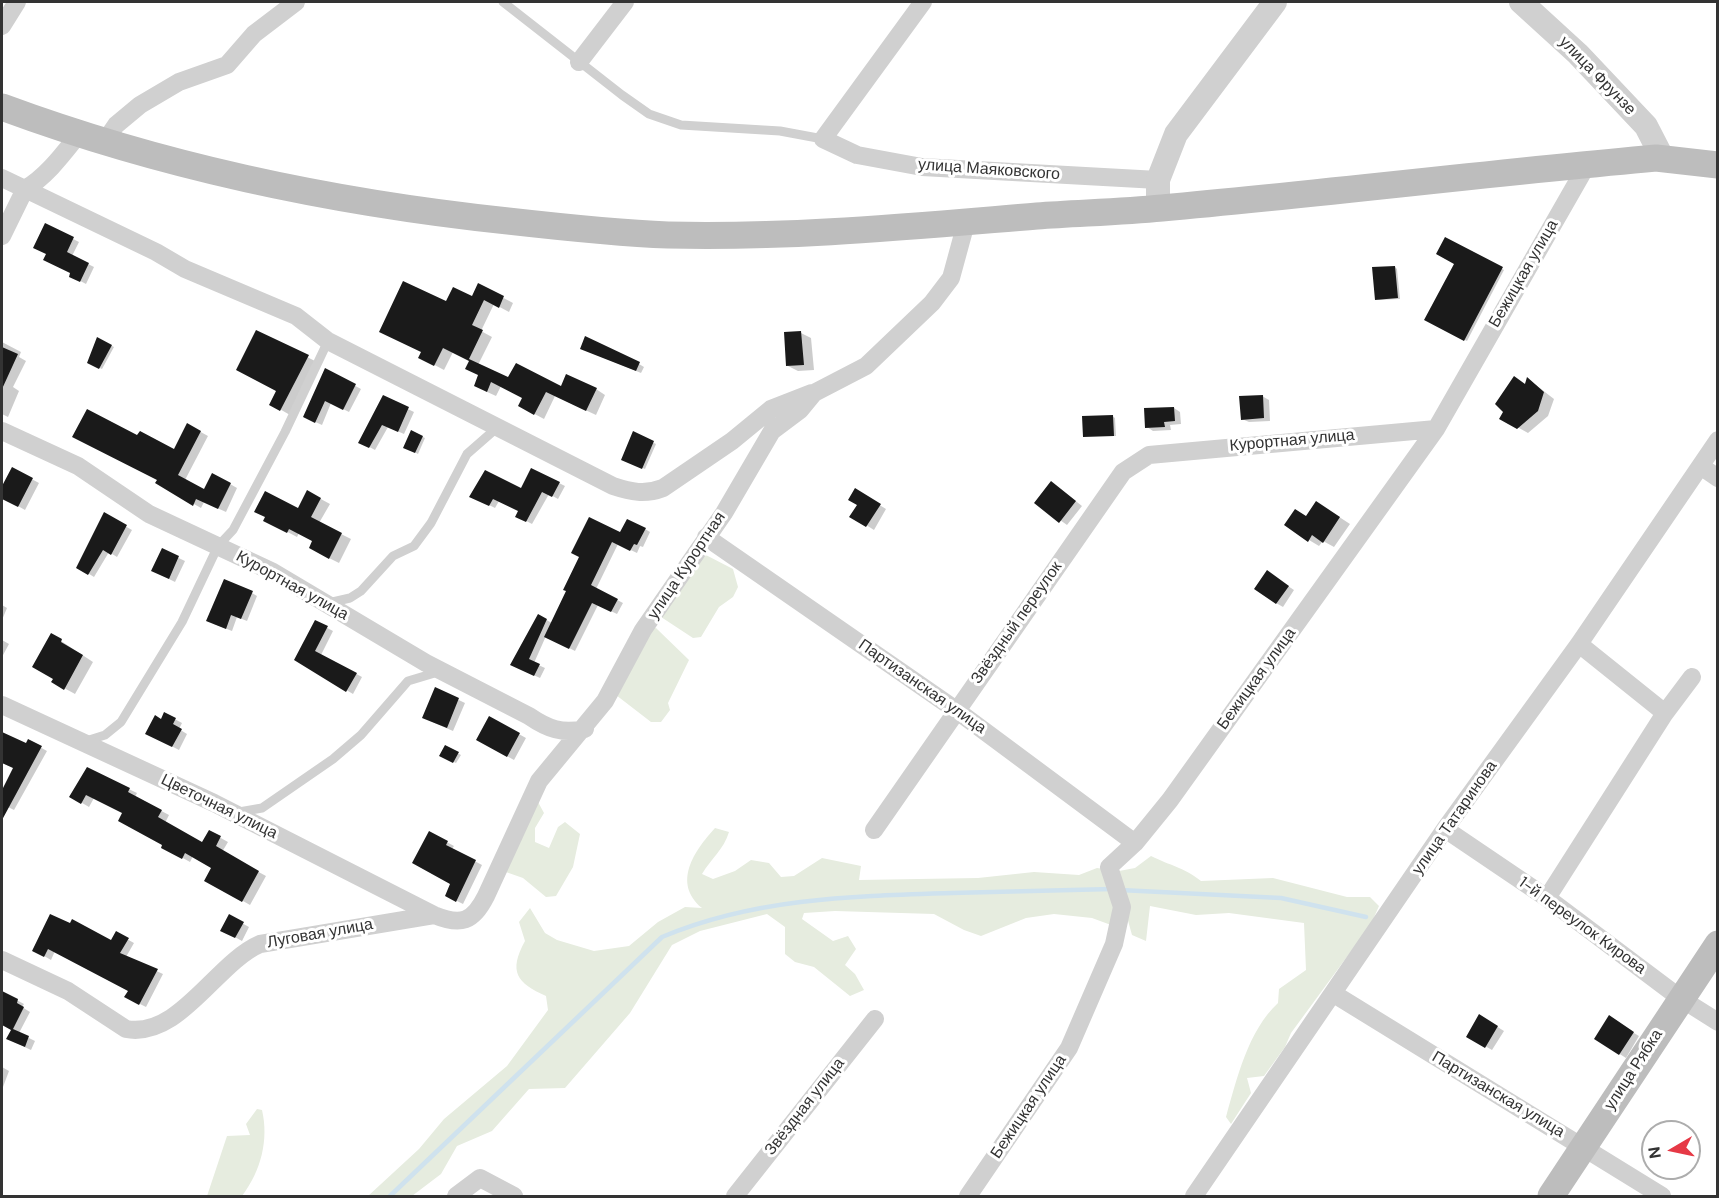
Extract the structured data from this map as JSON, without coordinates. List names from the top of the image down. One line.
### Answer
{"streets":{"main road":["улица Рябка"],"street":["улица Фрунзе","улица Маяковского","Бежицкая улица","Курортная улица","улица Курортная","Звёздный переулок","Партизанская улица","Цветочная улица","улица Татаринова","1-й переулок Кирова","Луговая улица","Звёздная улица"]},"crossings":[["Бежицкая улица","Курортная улица"],["Бежицкая улица","Партизанская улица"],["Курортная улица","улица Курортная"],["Курортная улица","Звёздный переулок"],["улица Курортная","Партизанская улица"],["улица Курортная","Цветочная улица"],["улица Курортная","Луговая улица"],["Звёздный переулок","Партизанская улица"],["Партизанская улица","улица Татаринова"],["Партизанская улица","улица Рябка"],["Цветочная улица","Луговая улица"],["улица Татаринова","1-й переулок Кирова"],["1-й переулок Кирова","улица Рябка"]],"north":"left"}
